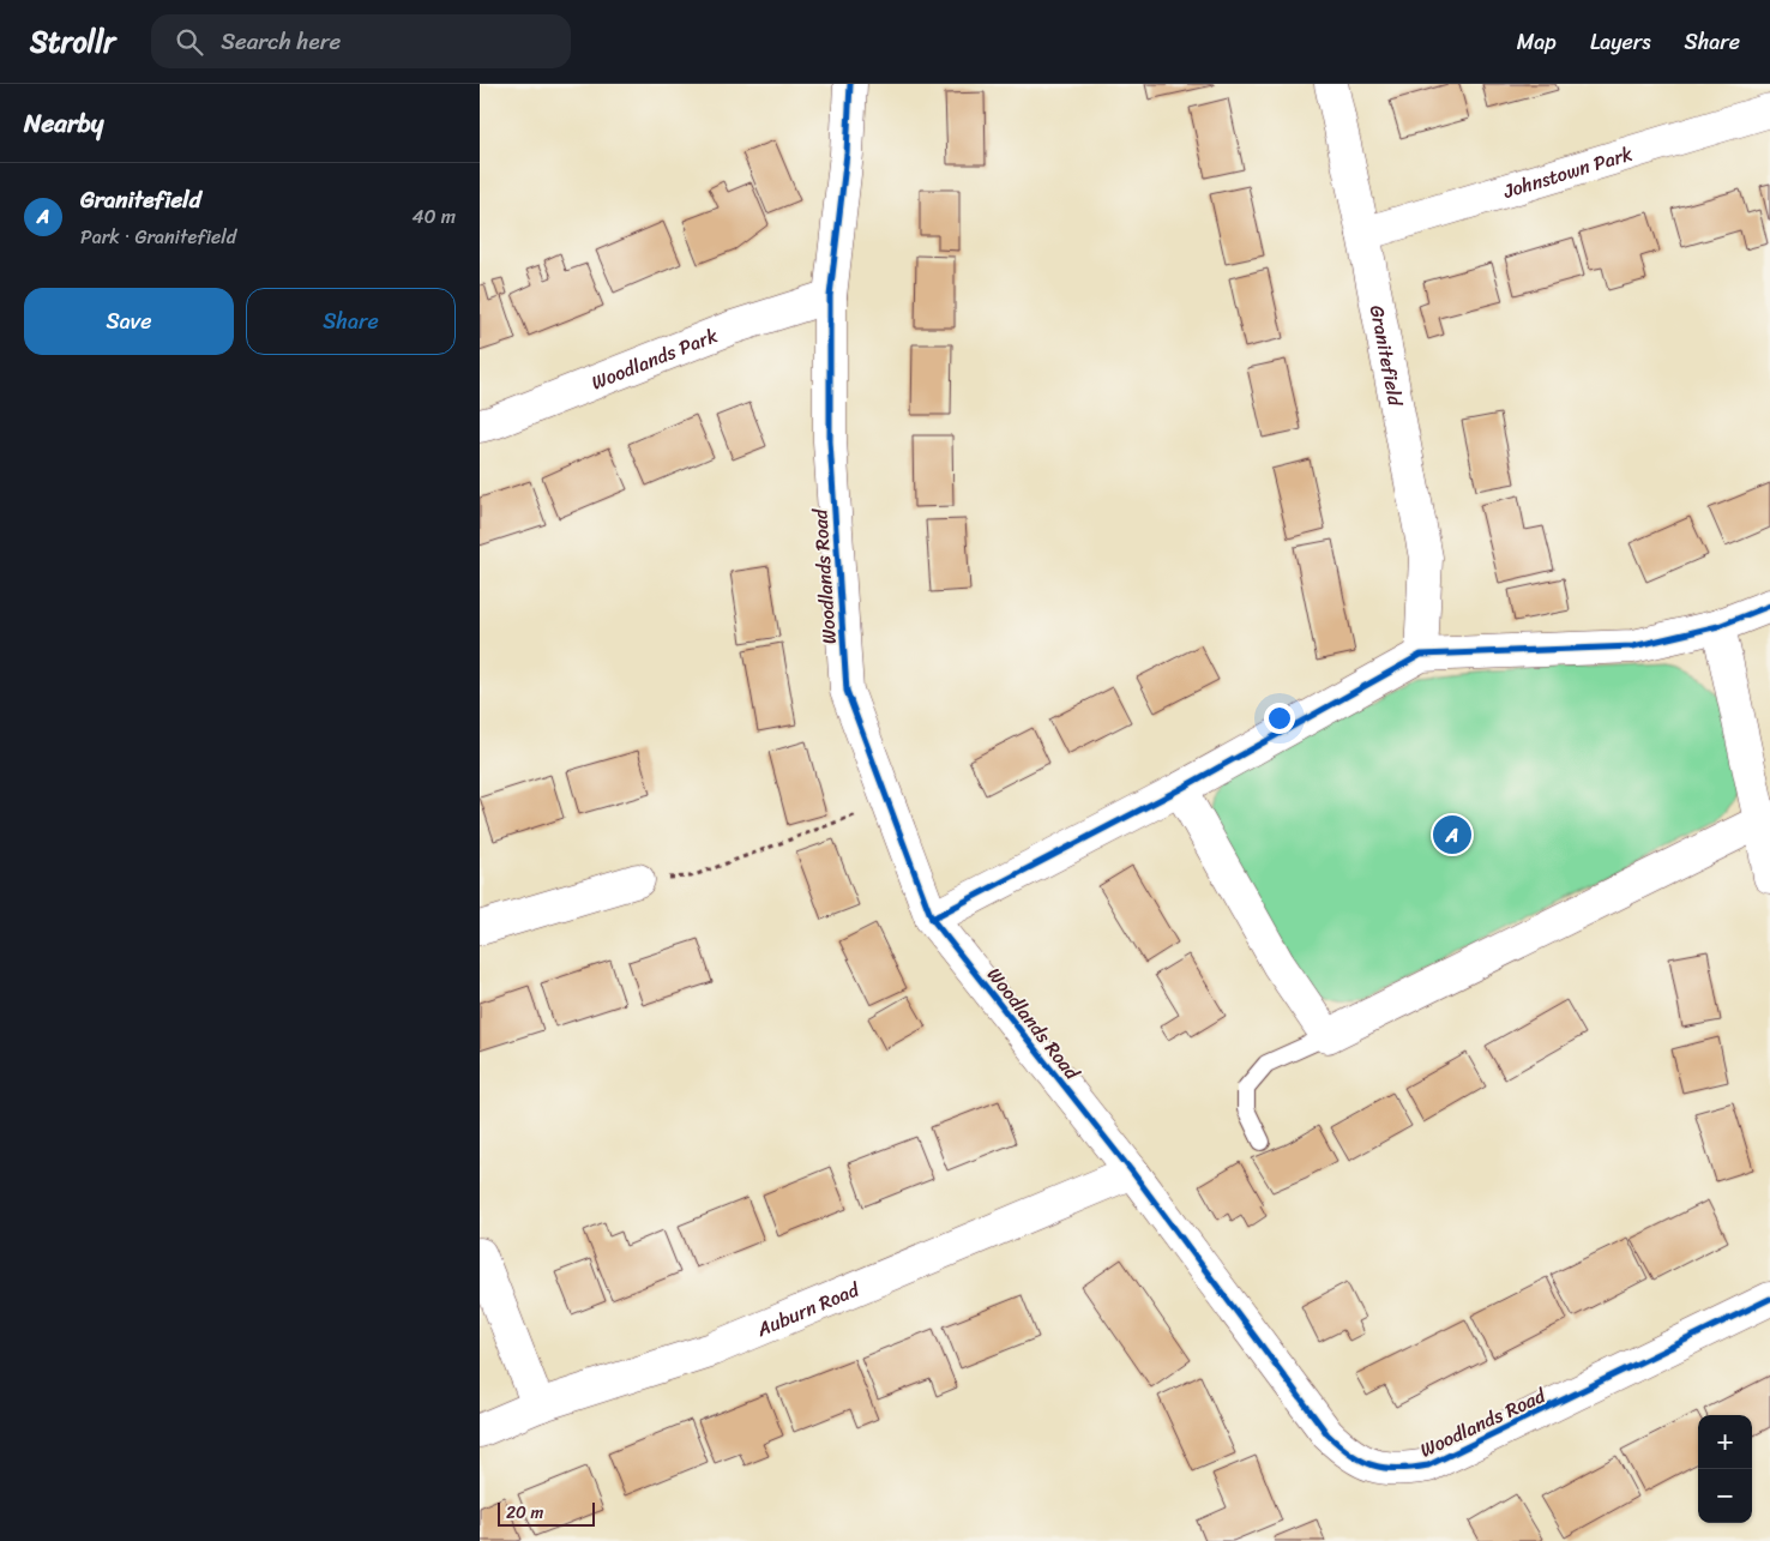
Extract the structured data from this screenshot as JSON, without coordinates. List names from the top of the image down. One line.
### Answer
{"streets":{"street":["Johnstown Park","Granitefield","Woodlands Park","Woodlands Road","Auburn Road"]},"crossings":[["Johnstown Park","Granitefield"],["Woodlands Park","Woodlands Road"],["Woodlands Road","Auburn Road"]],"scale_bar":"20 m","page":{"header":"Strollr","search":"Search here","nav":["Map","Layers","Share"],"heading":"Nearby","list":[{"mark":"A","name":"Granitefield","note":"Park · Granitefield","value":"40 m"}],"buttons":["Save","Share"],"pins":"A","map_buttons":["+","−"],"scale":"20 m"}}
